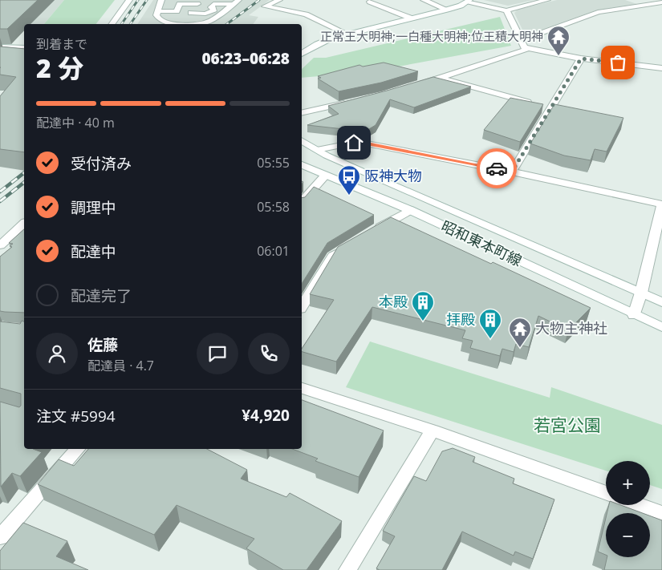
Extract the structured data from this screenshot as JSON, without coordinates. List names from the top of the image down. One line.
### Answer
{"streets":{"street":["昭和東本町線"]},"parks":["若宮公園"],"places":{"temple":["正常王大明神;一白種大明神;位王積大明神","大物主神社"],"bus stop":["阪神大物"],"building":["本殿","拝殿"]},"page":{"heading":["2 分","到着まで","06:23–06:28"],"panel":["佐藤","配達員 · 4.7","注文 #5994","¥4,920"],"bar":"配達中 · 40 m","list":[["受付済み","05:55"],["調理中","05:58"],["配達中","06:01"],"配達完了"],"map_buttons":["+","−"]}}
